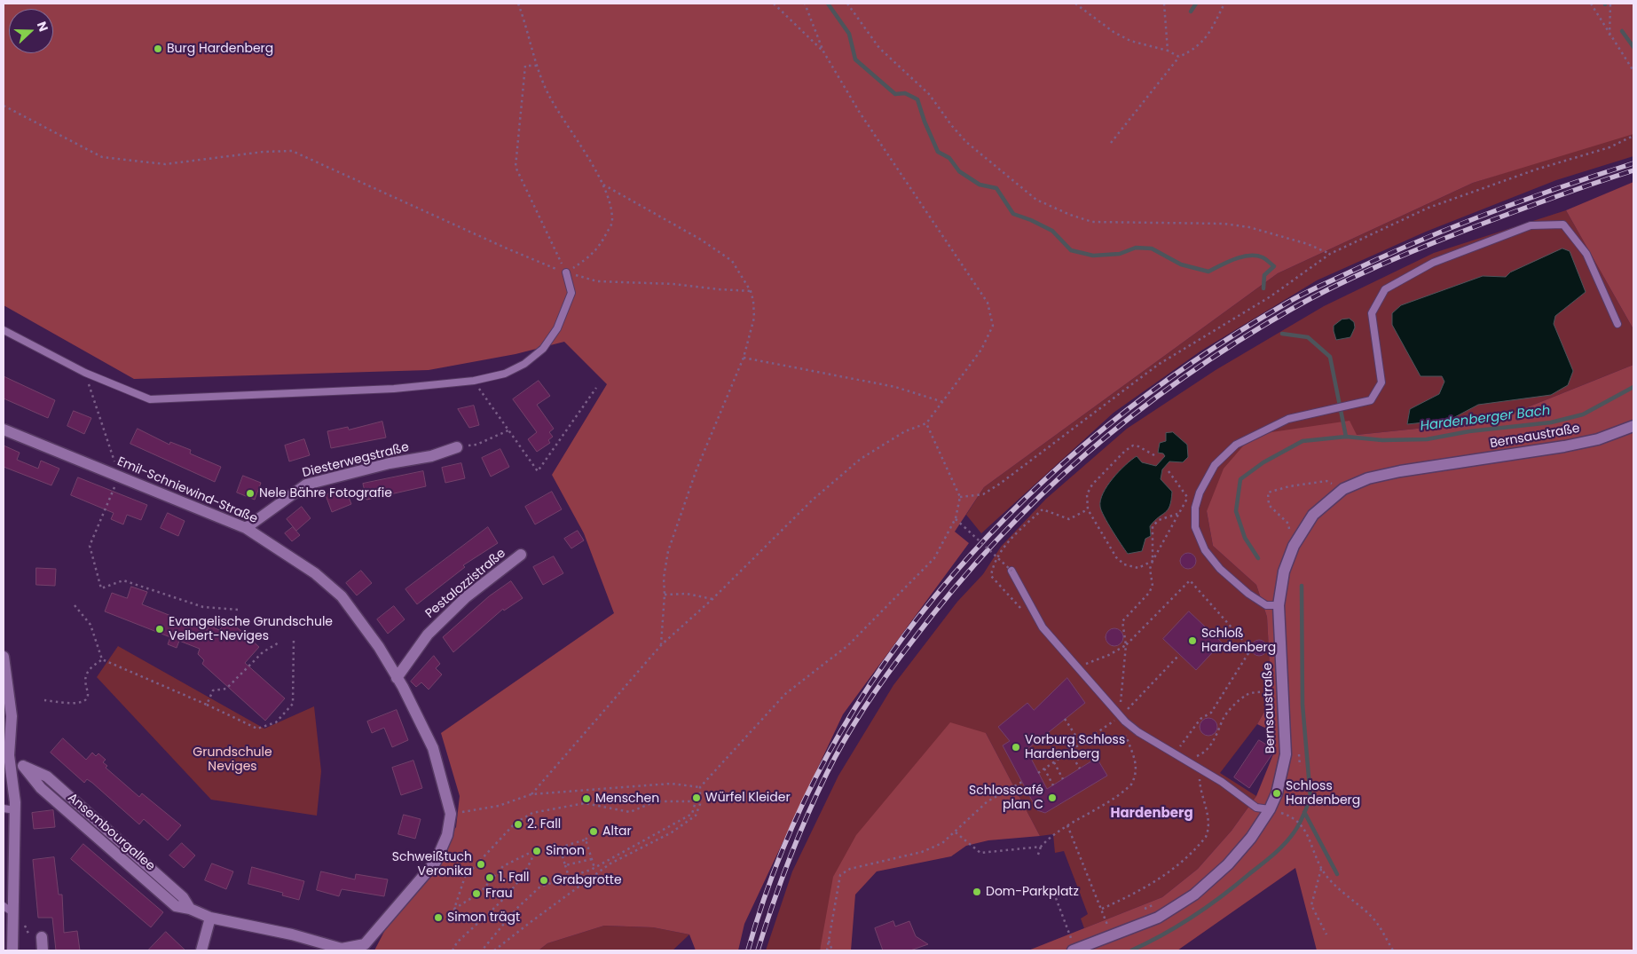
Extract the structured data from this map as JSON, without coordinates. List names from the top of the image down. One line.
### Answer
{"streets":{"street":["Bernsaustraße","Diesterwegstraße","Emil-Schniewind-Straße","Pestalozzistraße","Ansembourgallee"]},"crossings":[["Diesterwegstraße","Emil-Schniewind-Straße"],["Emil-Schniewind-Straße","Pestalozzistraße"],["Emil-Schniewind-Straße","Ansembourgallee"]],"districts":["Hardenberg"],"water":["Hardenberger Bach"],"parks":["Grundschule Neviges"],"places":["Burg Hardenberg","Nele Bähre Fotografie","Evangelische Grundschule Velbert-Neviges","Schloß Hardenberg","Vorburg Schloss Hardenberg","Schloss Hardenberg","Würfel Kleider","Schlosscafé plan C","Menschen","2. Fall","Altar","Simon","Schweißtuch Veronika","1. Fall","Grabgrotte","Dom-Parkplatz","Frau","Simon trägt"],"north":"right"}
